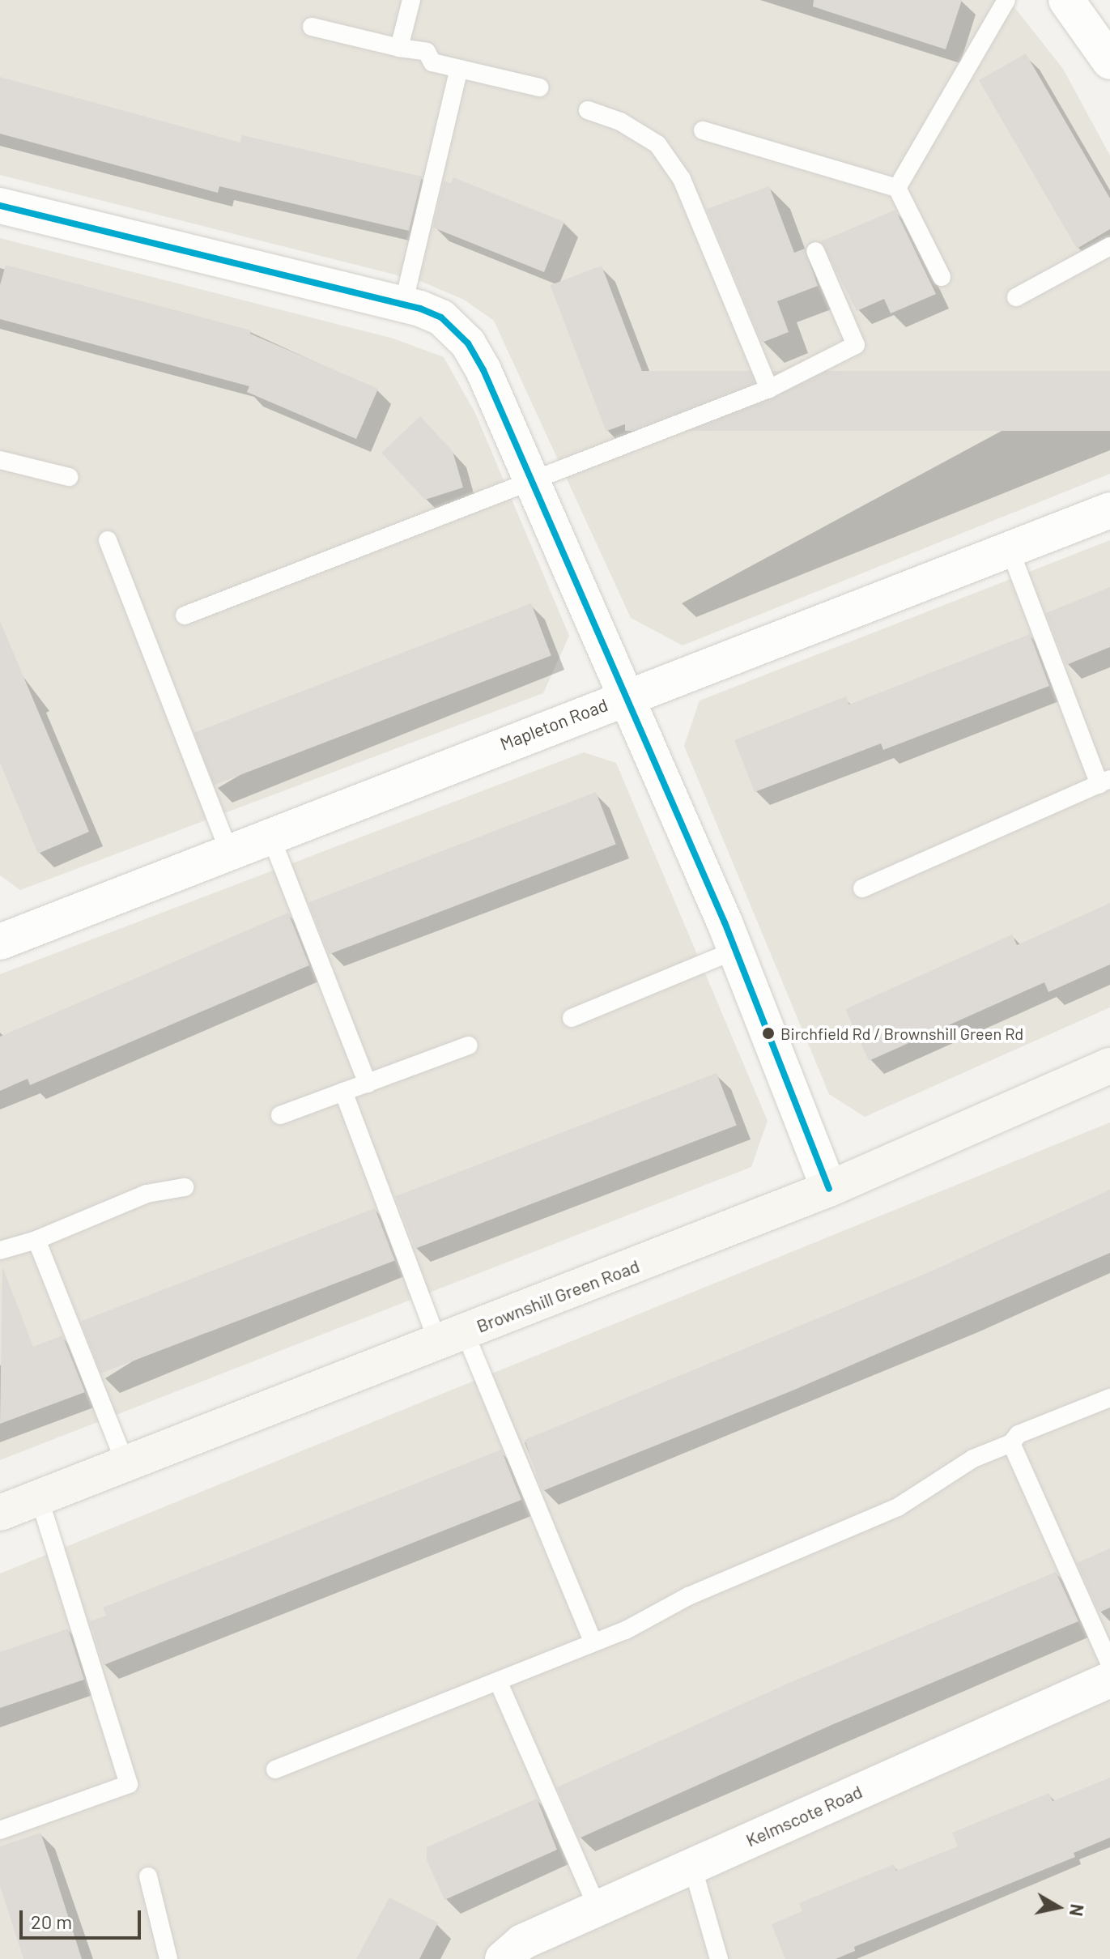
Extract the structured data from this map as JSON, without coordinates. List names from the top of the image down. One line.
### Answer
{"streets":{"street":["Mapleton Road","Brownshill Green Road","Kelmscote Road"]},"places":["Birchfield Rd / Brownshill Green Rd"],"scale_bar":"20 m","north":"right"}
